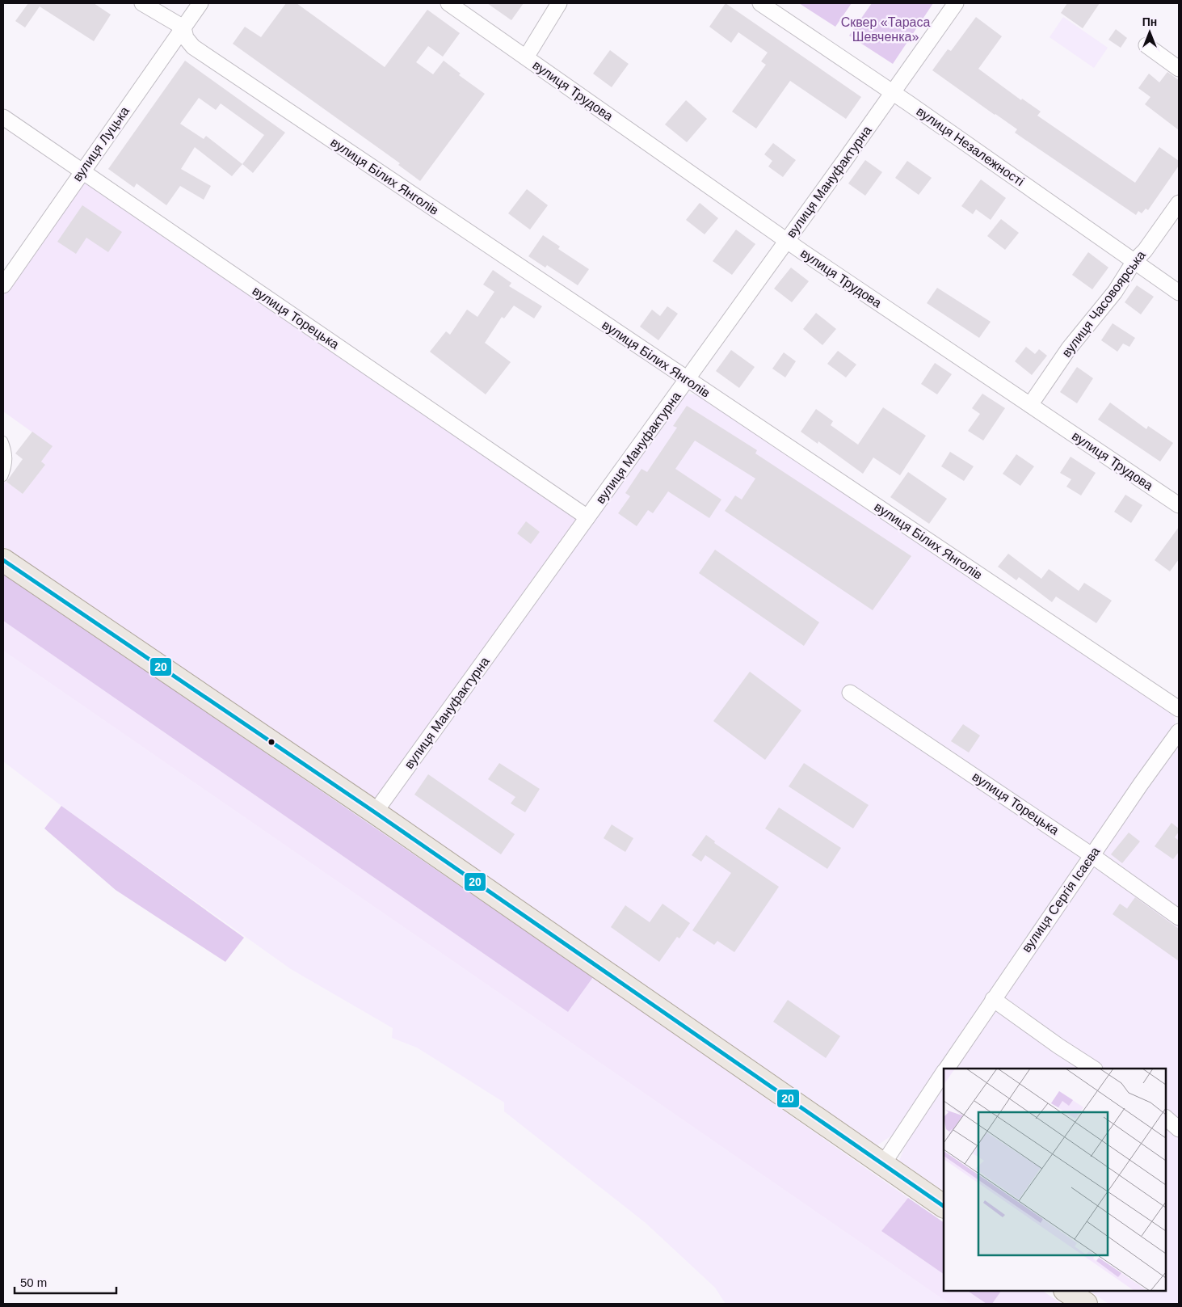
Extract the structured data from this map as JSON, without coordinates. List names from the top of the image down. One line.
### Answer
{"streets":{"street":["вулиця Трудова","вулиця Луцька","вулиця Незалежності","вулиця Білих Янголів","вулиця Мануфактурна","вулиця Часовоярська","вулиця Торецька","вулиця Сергія Ісаєва"]},"crossings":[["вулиця Трудова","вулиця Мануфактурна"],["вулиця Трудова","вулиця Часовоярська"],["вулиця Луцька","вулиця Білих Янголів"],["вулиця Луцька","вулиця Торецька"],["вулиця Незалежності","вулиця Мануфактурна"],["вулиця Незалежності","вулиця Часовоярська"],["вулиця Білих Янголів","вулиця Мануфактурна"],["вулиця Мануфактурна","вулиця Торецька"],["вулиця Торецька","вулиця Сергія Ісаєва"]],"parks":["Сквер «Тараса Шевченка»"],"lines":["transit line 20"],"scale_bar":"50 m","north":"top"}
